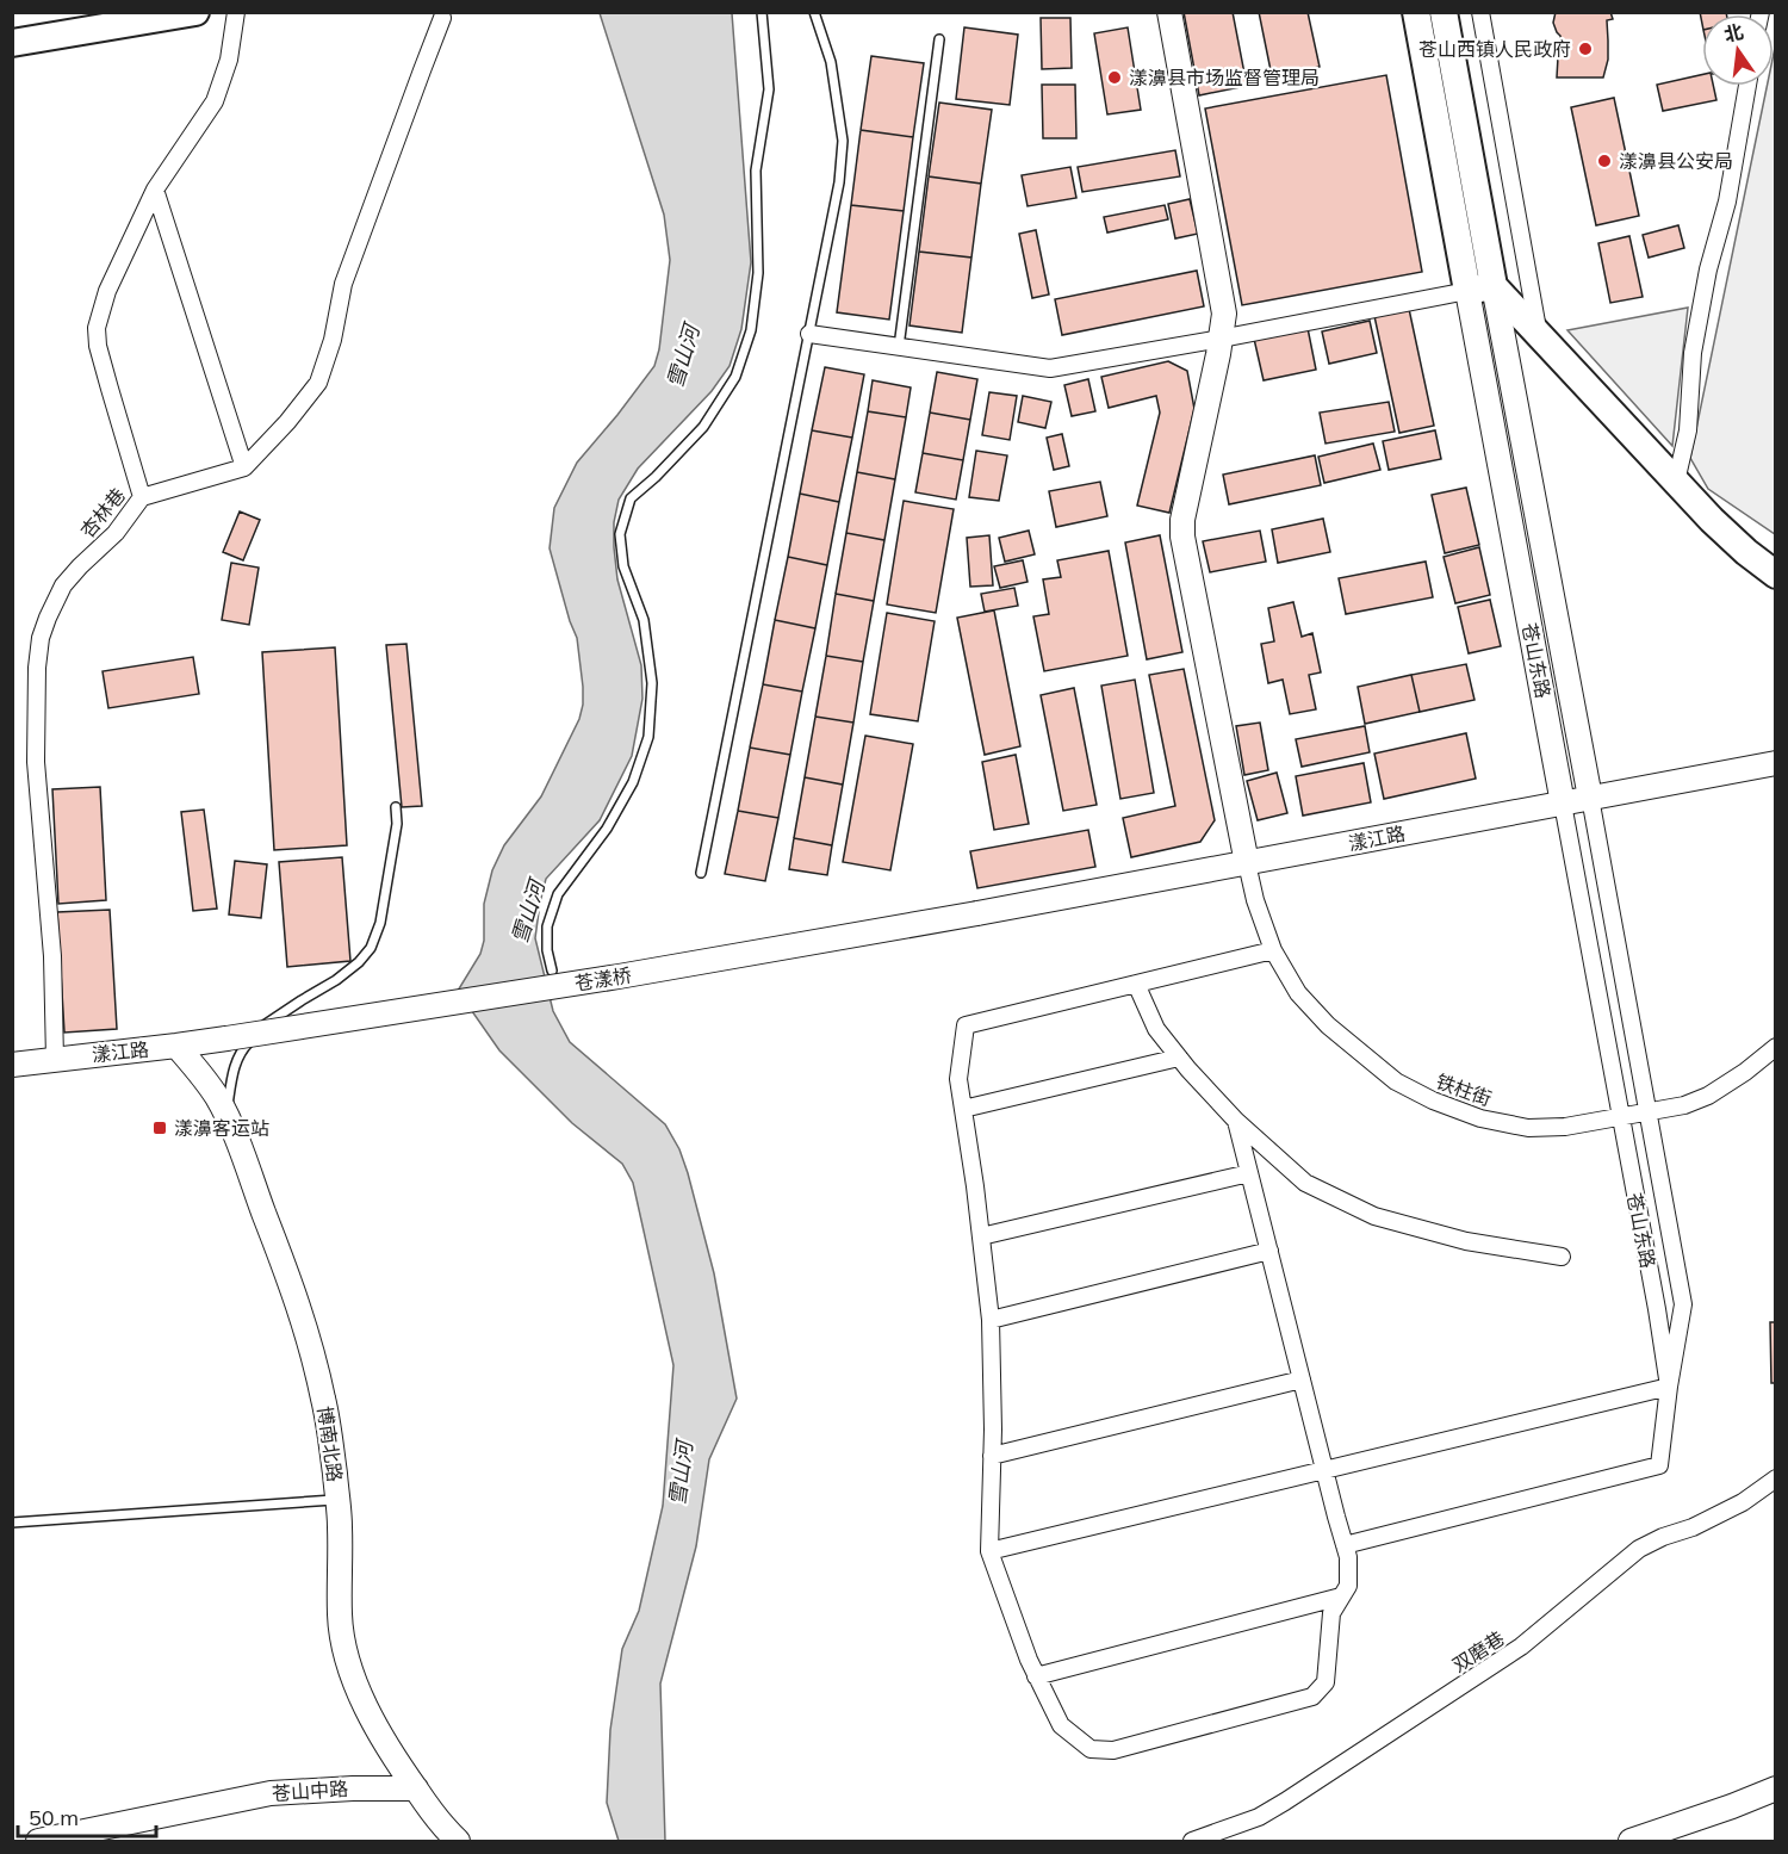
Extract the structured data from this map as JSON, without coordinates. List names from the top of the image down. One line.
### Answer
{"streets":{"main road":["苍山东路","漾江路","苍漾桥","博南北路","苍山中路"],"street":["杏林巷","铁柱街","双磨巷"]},"crossings":[["杏林巷","漾江路"],["苍山东路","漾江路"],["苍山东路","铁柱街"],["漾江路","苍漾桥"],["漾江路","铁柱街"],["漾江路","博南北路"],["博南北路","苍山中路"]],"water":["雪山河"],"places":{"other":["苍山西镇人民政府","漾濞县市场监督管理局","漾濞县公安局"],"transit":["漾濞客运站"]},"scale_bar":"50 m","north":"top"}
